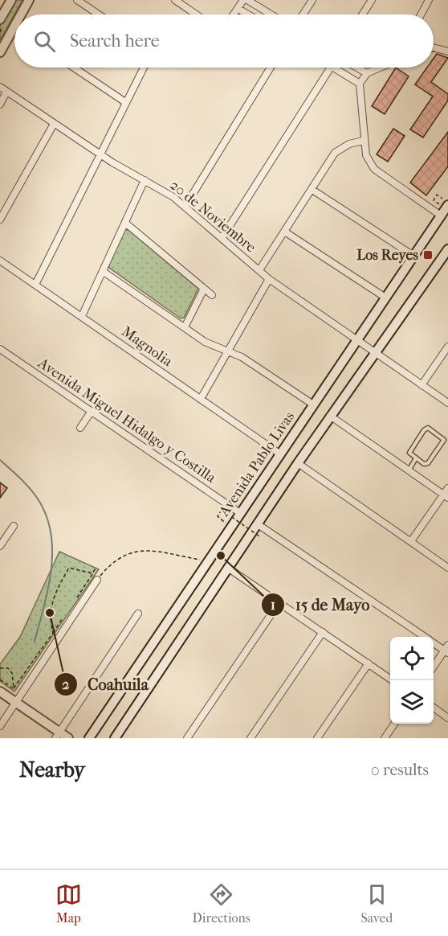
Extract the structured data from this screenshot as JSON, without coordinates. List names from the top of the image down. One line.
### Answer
{"streets":{"main road":["Avenida Pablo Livas"],"street":["20 de Noviembre","Magnolia","Avenida Miguel Hidalgo y Costilla"]},"crossings":[["20 de Noviembre","Avenida Pablo Livas"],["Magnolia","Avenida Pablo Livas"],["Avenida Miguel Hidalgo y Costilla","Avenida Pablo Livas"]],"places":{"transit":["Los Reyes"],"other":["15 de Mayo","Coahuila"]},"page":{"search":"Search here","heading":["Nearby","0 results"],"nav":["Map","Directions","Saved"]}}
